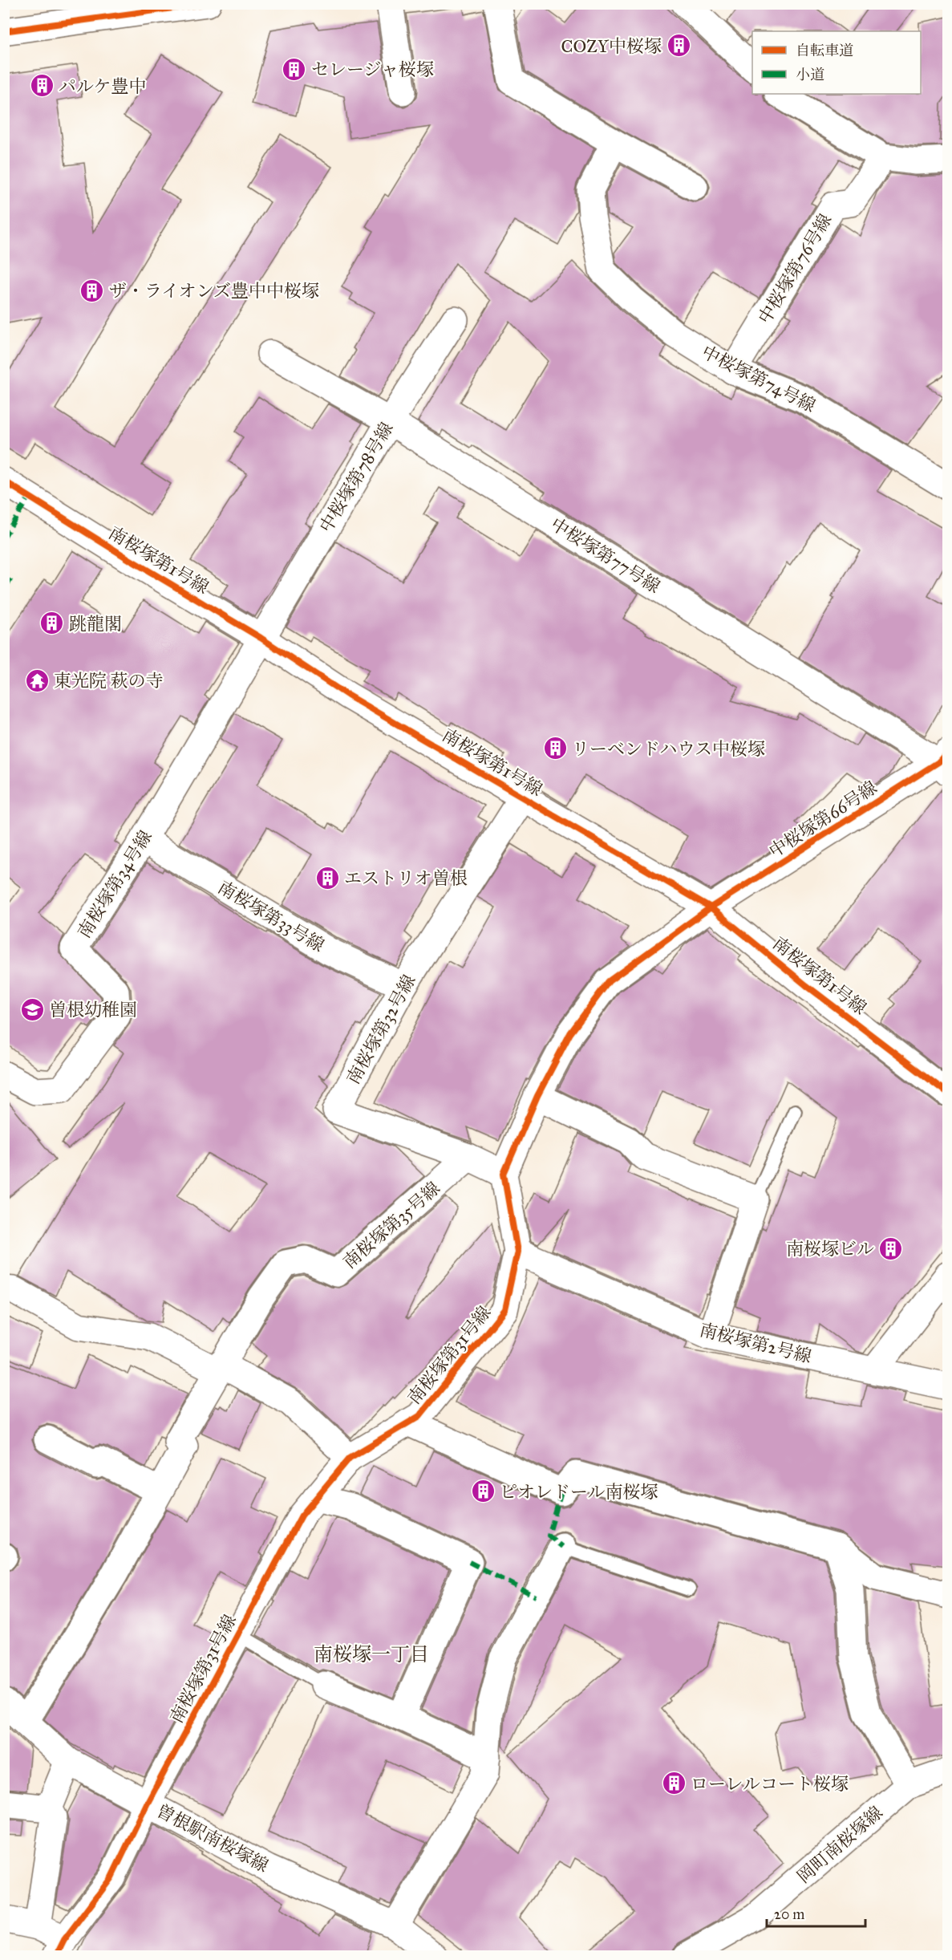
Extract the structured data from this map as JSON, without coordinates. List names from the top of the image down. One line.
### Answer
{"streets":{"street":["中桜塚第76号線","中桜塚第74号線","中桜塚第78号線","中桜塚第77号線","南桜塚第1号線","中桜塚第66号線","南桜塚第34号線","南桜塚第33号線","南桜塚第32号線","南桜塚第35号線","南桜塚第2号線","南桜塚第31号線","曽根駅南桜塚線","岡町南桜塚線"]},"crossings":[["中桜塚第76号線","中桜塚第74号線"],["中桜塚第78号線","中桜塚第77号線"],["中桜塚第78号線","南桜塚第1号線"],["中桜塚第78号線","南桜塚第34号線"],["中桜塚第77号線","中桜塚第66号線"],["南桜塚第1号線","中桜塚第66号線"],["南桜塚第1号線","南桜塚第34号線"],["南桜塚第1号線","南桜塚第32号線"],["南桜塚第34号線","南桜塚第33号線"],["南桜塚第33号線","南桜塚第32号線"],["南桜塚第32号線","南桜塚第35号線"],["南桜塚第32号線","南桜塚第31号線"],["南桜塚第2号線","南桜塚第31号線"],["南桜塚第31号線","曽根駅南桜塚線"]],"districts":["南桜塚一丁目"],"places":{"building":["COZY中桜塚","セレージャ桜塚","パルケ豊中","ザ・ライオンズ豊中中桜塚","跳龍閣","リーベンドハウス中桜塚","エストリオ曽根","南桜塚ビル","ピオレドール南桜塚","ローレルコート桜塚"],"temple":["東光院 萩の寺"],"school or university":["曽根幼稚園"]},"legend":["自転車道","小道"],"scale_bar":"20 m"}
